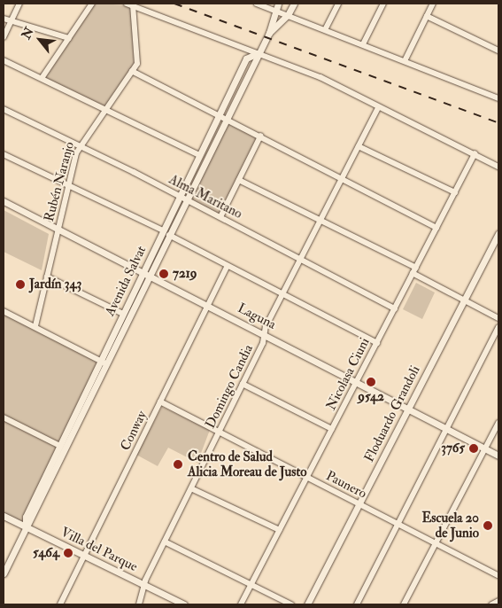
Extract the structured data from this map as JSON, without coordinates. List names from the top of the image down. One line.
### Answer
{"streets":{"street":["Rubén Naranjo","Alma Maritano","Avenida Salvat","Laguna","Nicolasa Ciuni","Domingo Candia","Floduardo Grandoli","Conway","Paunero","Villa del Parque"]},"crossings":[["Rubén Naranjo","Alma Maritano"],["Rubén Naranjo","Laguna"],["Alma Maritano","Avenida Salvat"],["Alma Maritano","Nicolasa Ciuni"],["Alma Maritano","Domingo Candia"],["Avenida Salvat","Laguna"],["Avenida Salvat","Villa del Parque"],["Laguna","Nicolasa Ciuni"],["Laguna","Domingo Candia"],["Laguna","Floduardo Grandoli"],["Laguna","Conway"],["Nicolasa Ciuni","Paunero"],["Domingo Candia","Paunero"],["Domingo Candia","Villa del Parque"],["Floduardo Grandoli","Paunero"],["Conway","Paunero"],["Conway","Villa del Parque"]],"places":["7219","Jardín 343","9542","3765","Centro de Salud Alicia Moreau de Justo","Escuela 20 de Junio","5464"],"north":"top left"}
